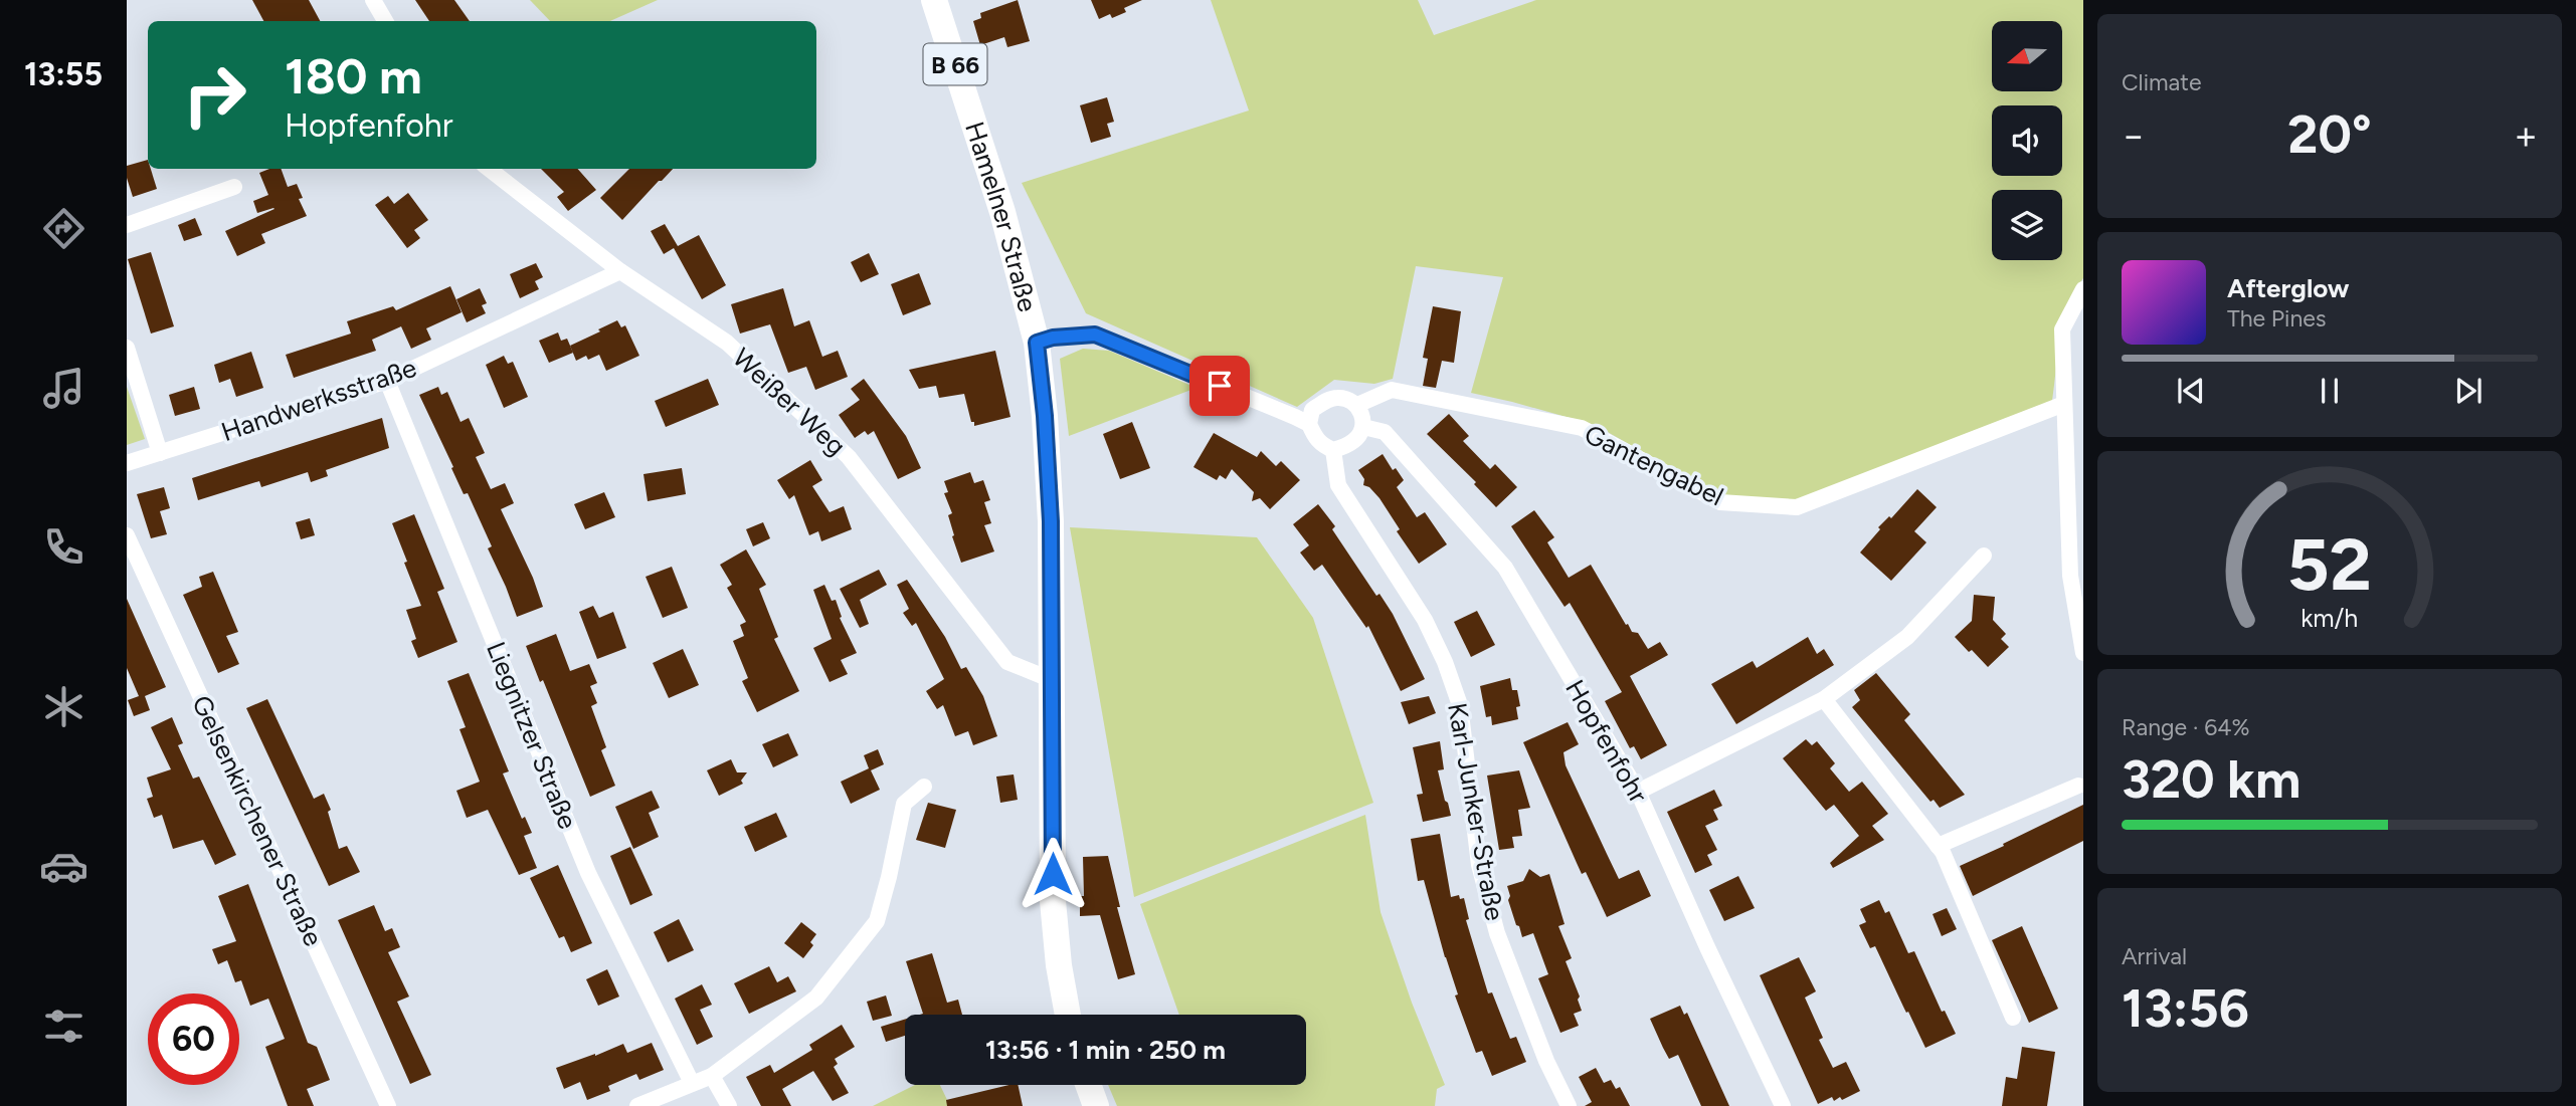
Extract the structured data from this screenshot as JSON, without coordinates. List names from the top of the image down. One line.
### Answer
{"streets":{"main road":["B 66","Hamelner Straße"],"street":["Handwerksstraße","Weißer Weg","Gantengabel","Liegnitzer Straße","Hopfenfohr","Karl-Junker-Straße","Gelsenkirchener Straße"]},"crossings":[["Hamelner Straße","Weißer Weg"],["Handwerksstraße","Weißer Weg"],["Handwerksstraße","Liegnitzer Straße"],["Gantengabel","Hopfenfohr"],["Gantengabel","Karl-Junker-Straße"],["Hopfenfohr","Karl-Junker-Straße"]],"north":"left","page":{"tabs":"13:55","tile":["Climate",["Range · 64%","320 km"],["Arrival","13:56"]],"turn":["180 m","Hopfenfohr"],"heat":["−","20°","+"],"song":["Afterglow","The Pines"],"limit":"60","trip":"13:56 · 1 min · 250 m","gauge":["52","km/h"]}}
